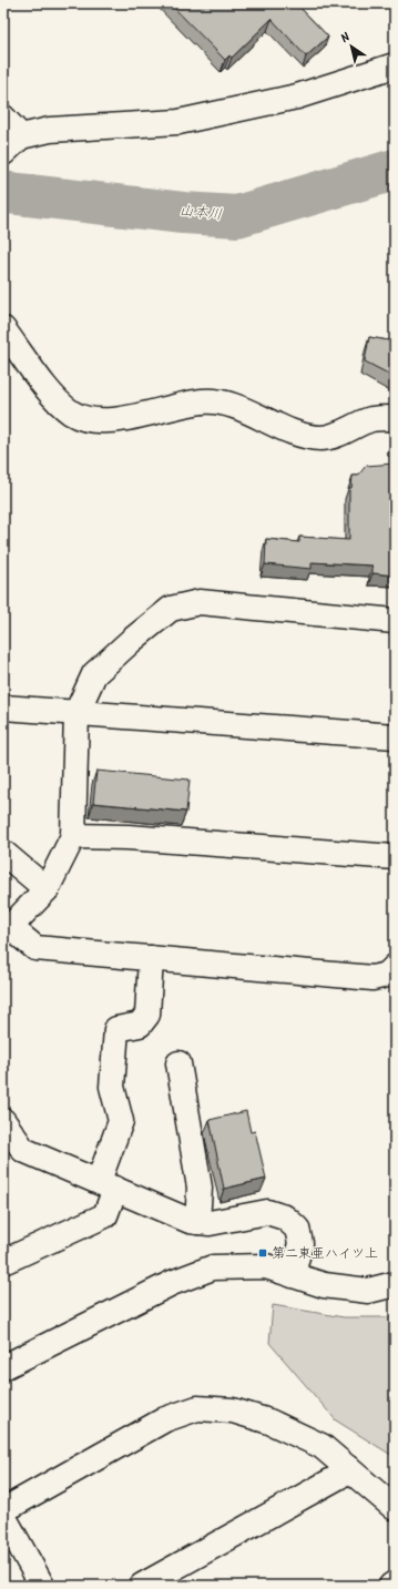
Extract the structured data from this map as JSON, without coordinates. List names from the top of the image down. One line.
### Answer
{"water":["山本川"],"places":{"transit":["第二東亜ハイツ上"]},"north":"top left"}
